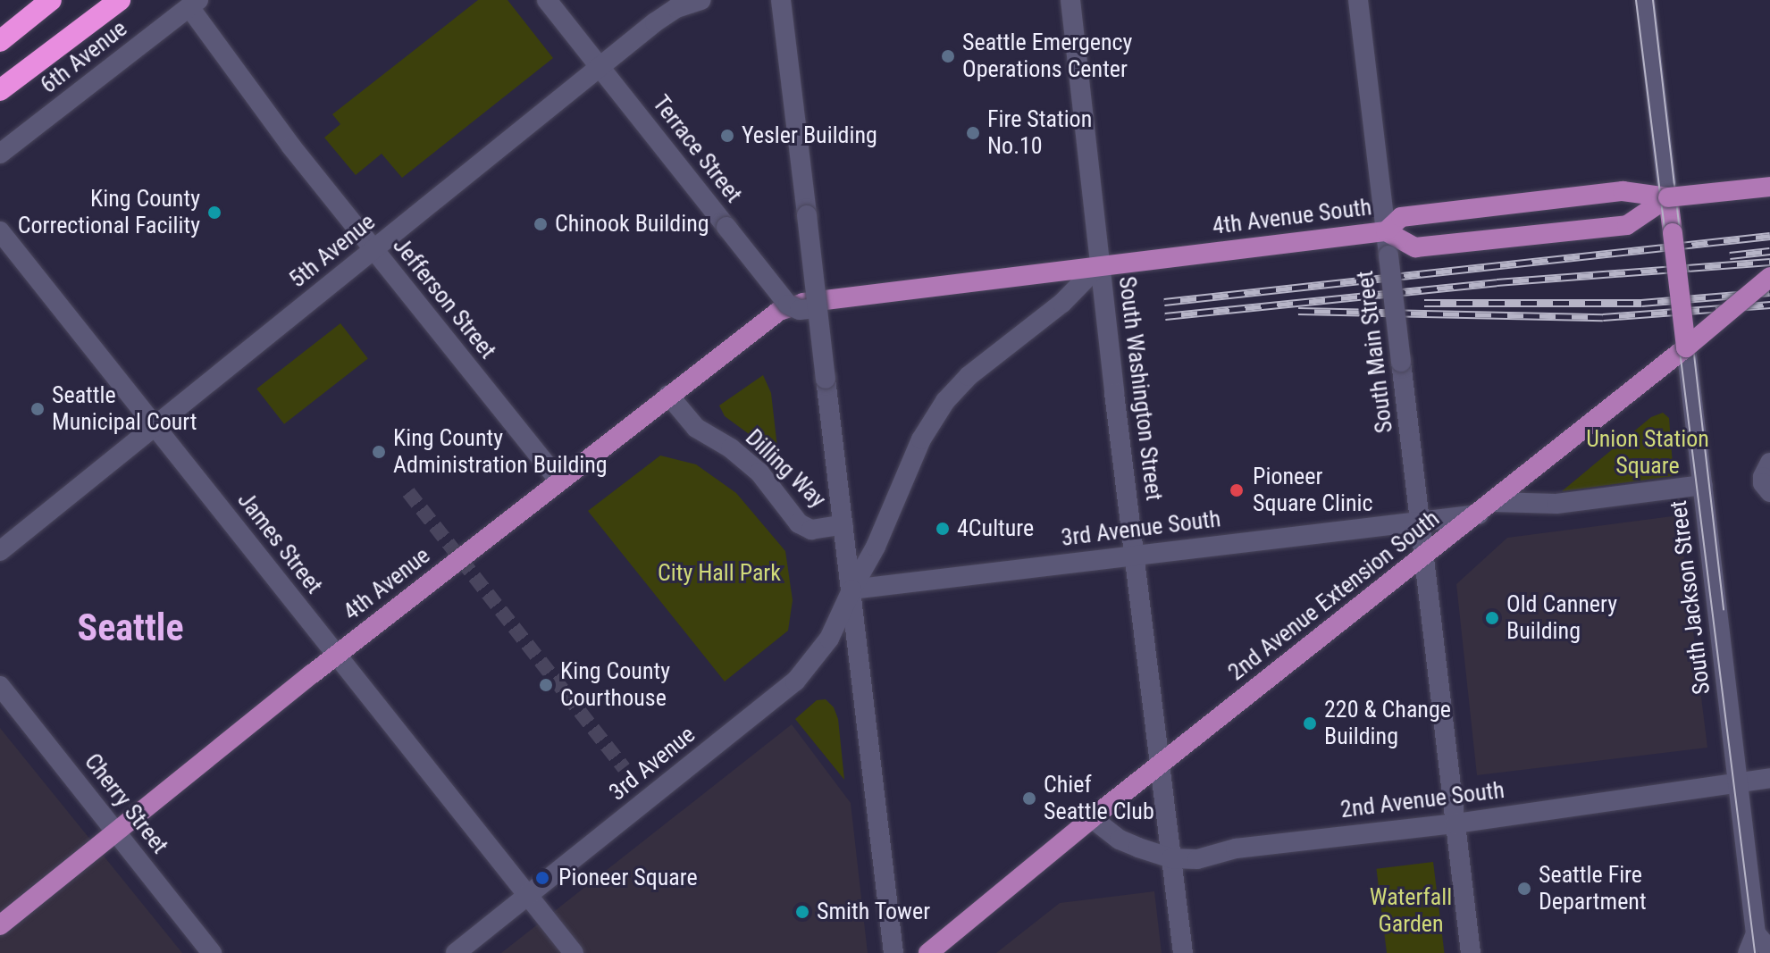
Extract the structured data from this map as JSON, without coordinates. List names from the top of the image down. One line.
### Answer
{"streets":{"main road":["4th Avenue South","4th Avenue","2nd Avenue Extension South","South Jackson Street"],"street":["6th Avenue","Terrace Street","5th Avenue","Jefferson Street","South Main Street","South Washington Street","Dilling Way","3rd Avenue South","James Street","3rd Avenue","2nd Avenue South","Cherry Street"]},"crossings":[["6th Avenue","Jefferson Street"],["Terrace Street","4th Avenue South"],["Terrace Street","5th Avenue"],["Terrace Street","4th Avenue"],["4th Avenue South","South Main Street"],["4th Avenue South","South Washington Street"],["4th Avenue South","4th Avenue"],["4th Avenue South","South Jackson Street"],["4th Avenue South","3rd Avenue"],["5th Avenue","Jefferson Street"],["5th Avenue","James Street"],["Jefferson Street","4th Avenue"],["South Main Street","3rd Avenue South"],["South Main Street","2nd Avenue Extension South"],["South Main Street","2nd Avenue South"],["South Washington Street","3rd Avenue South"],["South Washington Street","2nd Avenue Extension South"],["South Washington Street","3rd Avenue"],["South Washington Street","2nd Avenue South"],["Dilling Way","4th Avenue"],["3rd Avenue South","2nd Avenue Extension South"],["3rd Avenue South","South Jackson Street"],["3rd Avenue South","3rd Avenue"],["James Street","4th Avenue"],["James Street","3rd Avenue"],["4th Avenue","Cherry Street"],["2nd Avenue Extension South","South Jackson Street"],["2nd Avenue Extension South","2nd Avenue South"],["South Jackson Street","2nd Avenue South"]],"districts":["Seattle"],"parks":["Union Station Square","City Hall Park","Waterfall Garden"],"places":["Seattle Emergency Operations Center","Fire Station No.10","Yesler Building","King County Correctional Facility","Chinook Building","Seattle Municipal Court","King County Administration Building","Pioneer Square Clinic","4Culture","Old Cannery Building","King County Courthouse","220 & Change Building","Chief Seattle Club","Pioneer Square","Seattle Fire Department","Smith Tower"]}
